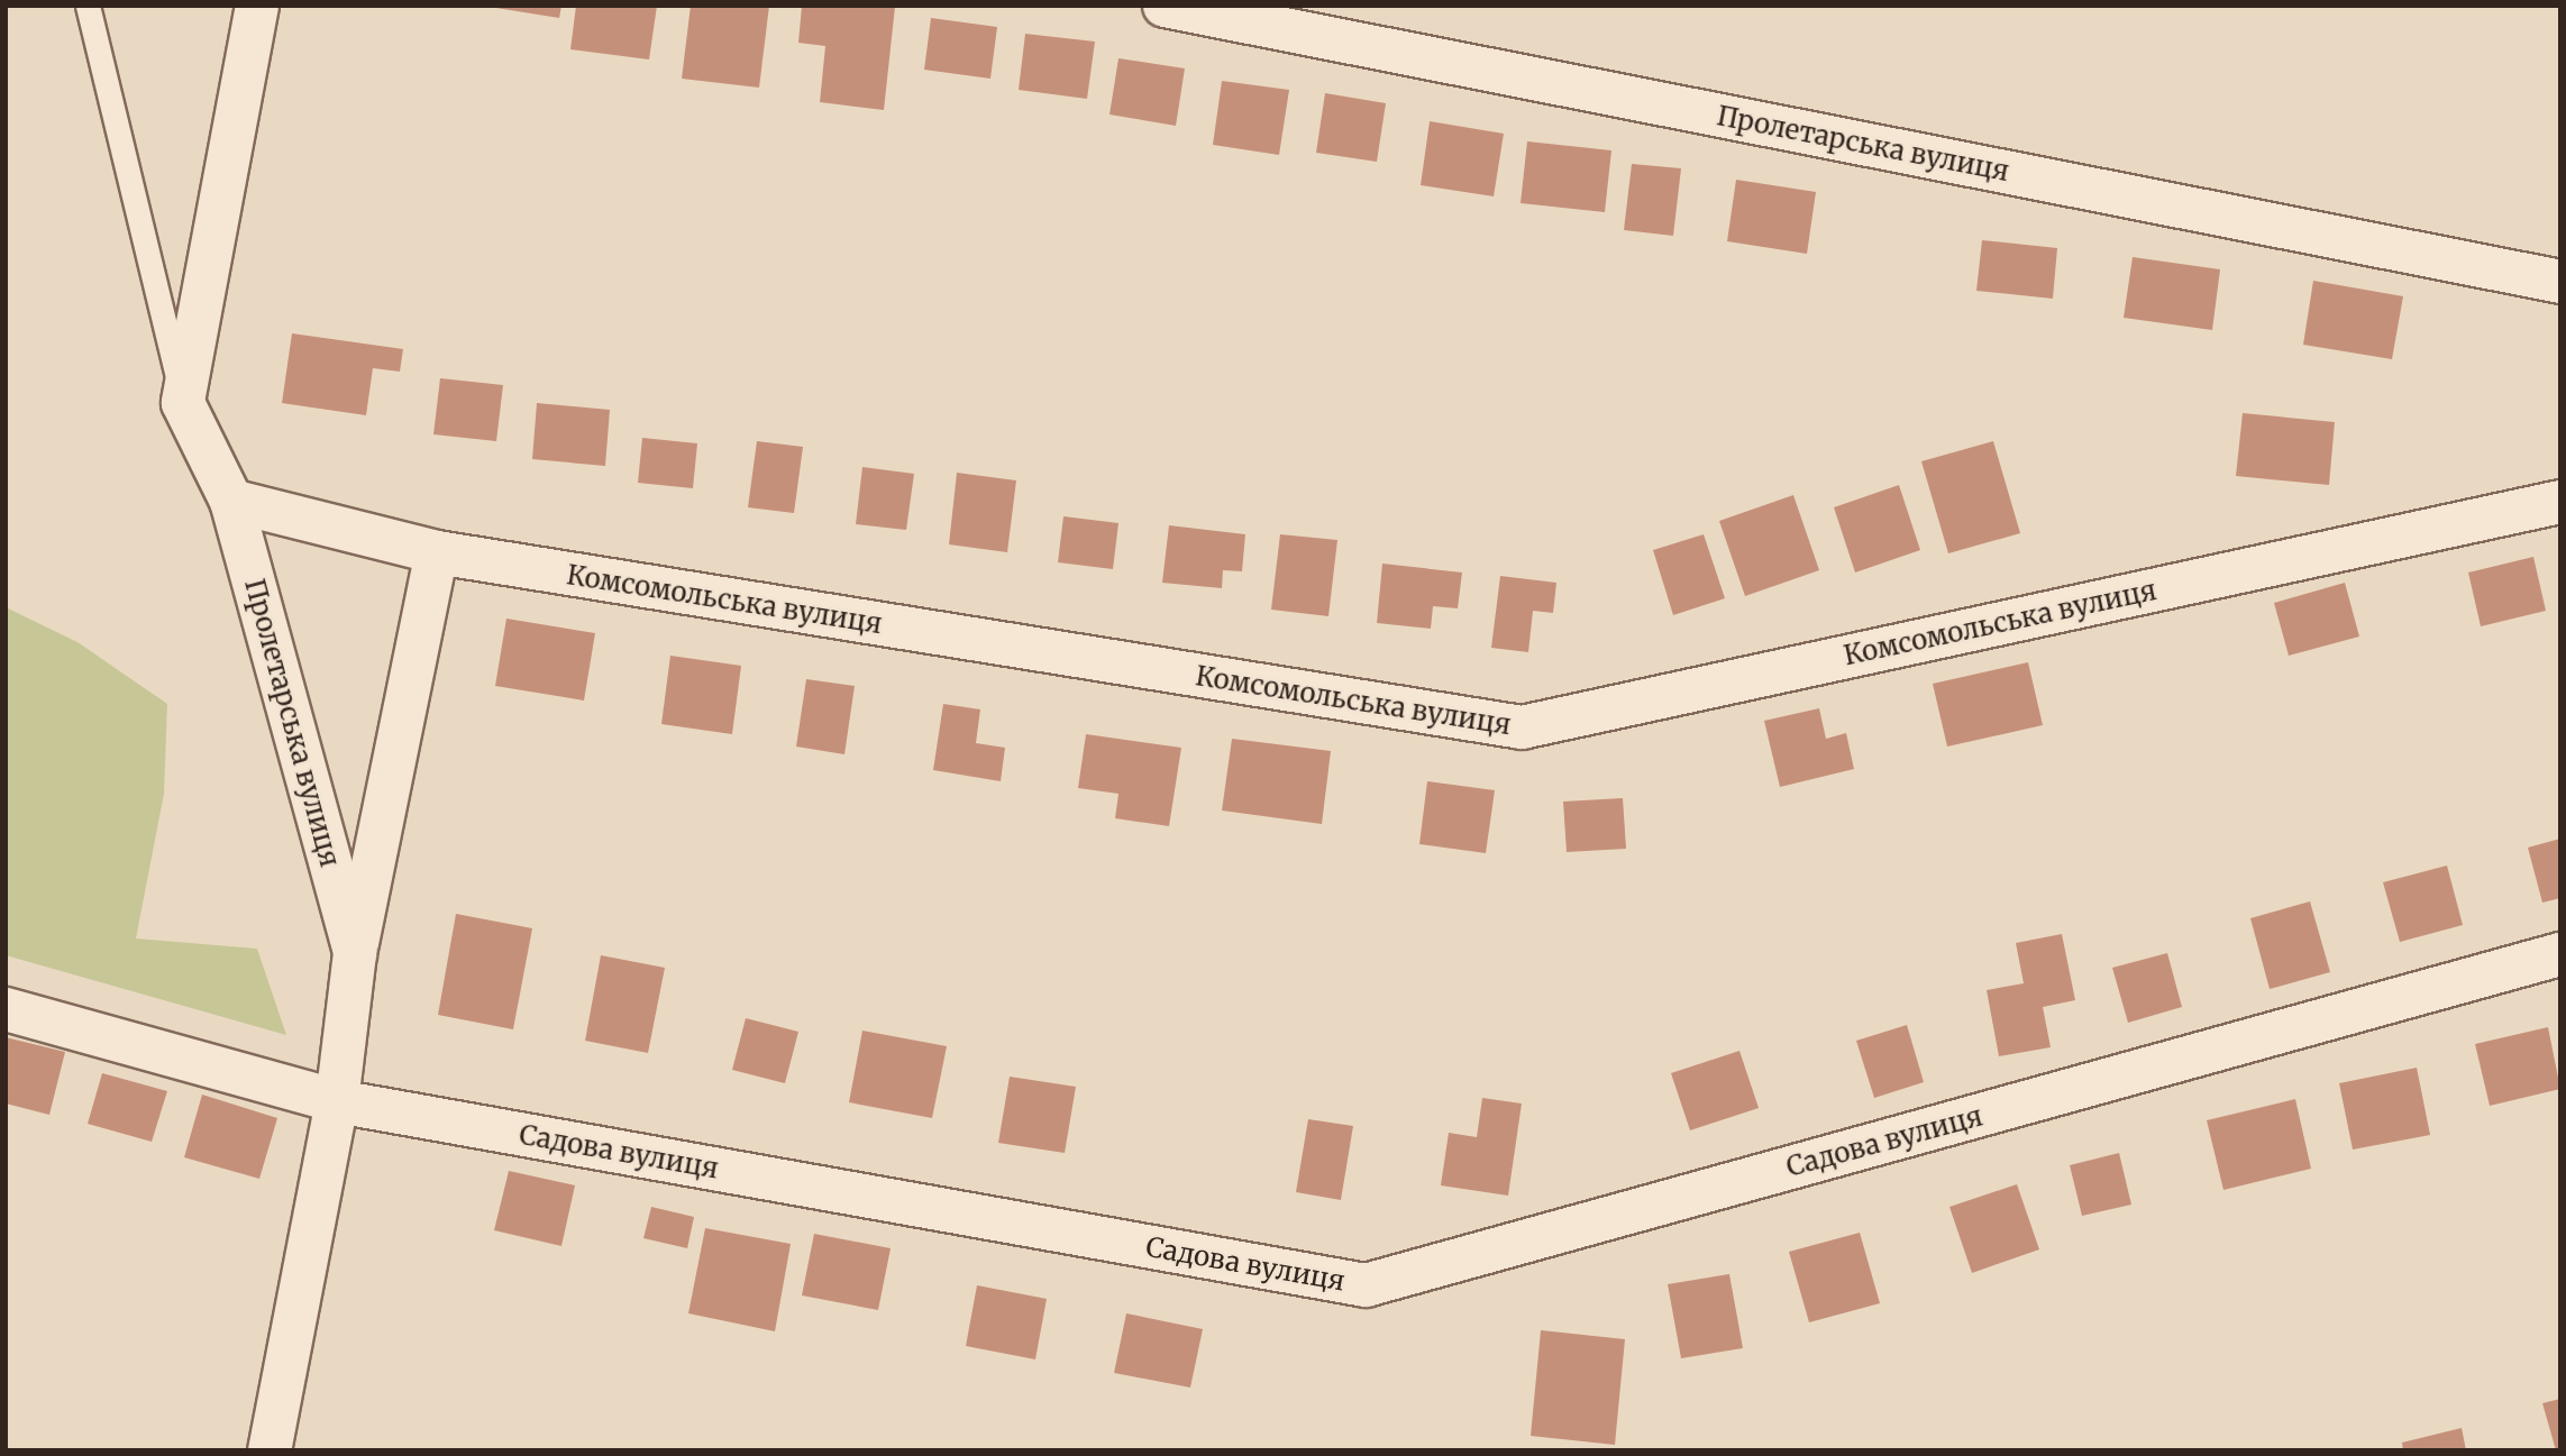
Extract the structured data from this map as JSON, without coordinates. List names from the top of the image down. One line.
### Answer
{"streets":{"street":["Пролетарська вулиця","Комсомольська вулиця","Садова вулиця"]},"crossings":[["Пролетарська вулиця","Комсомольська вулиця"],["Пролетарська вулиця","Садова вулиця"]]}
